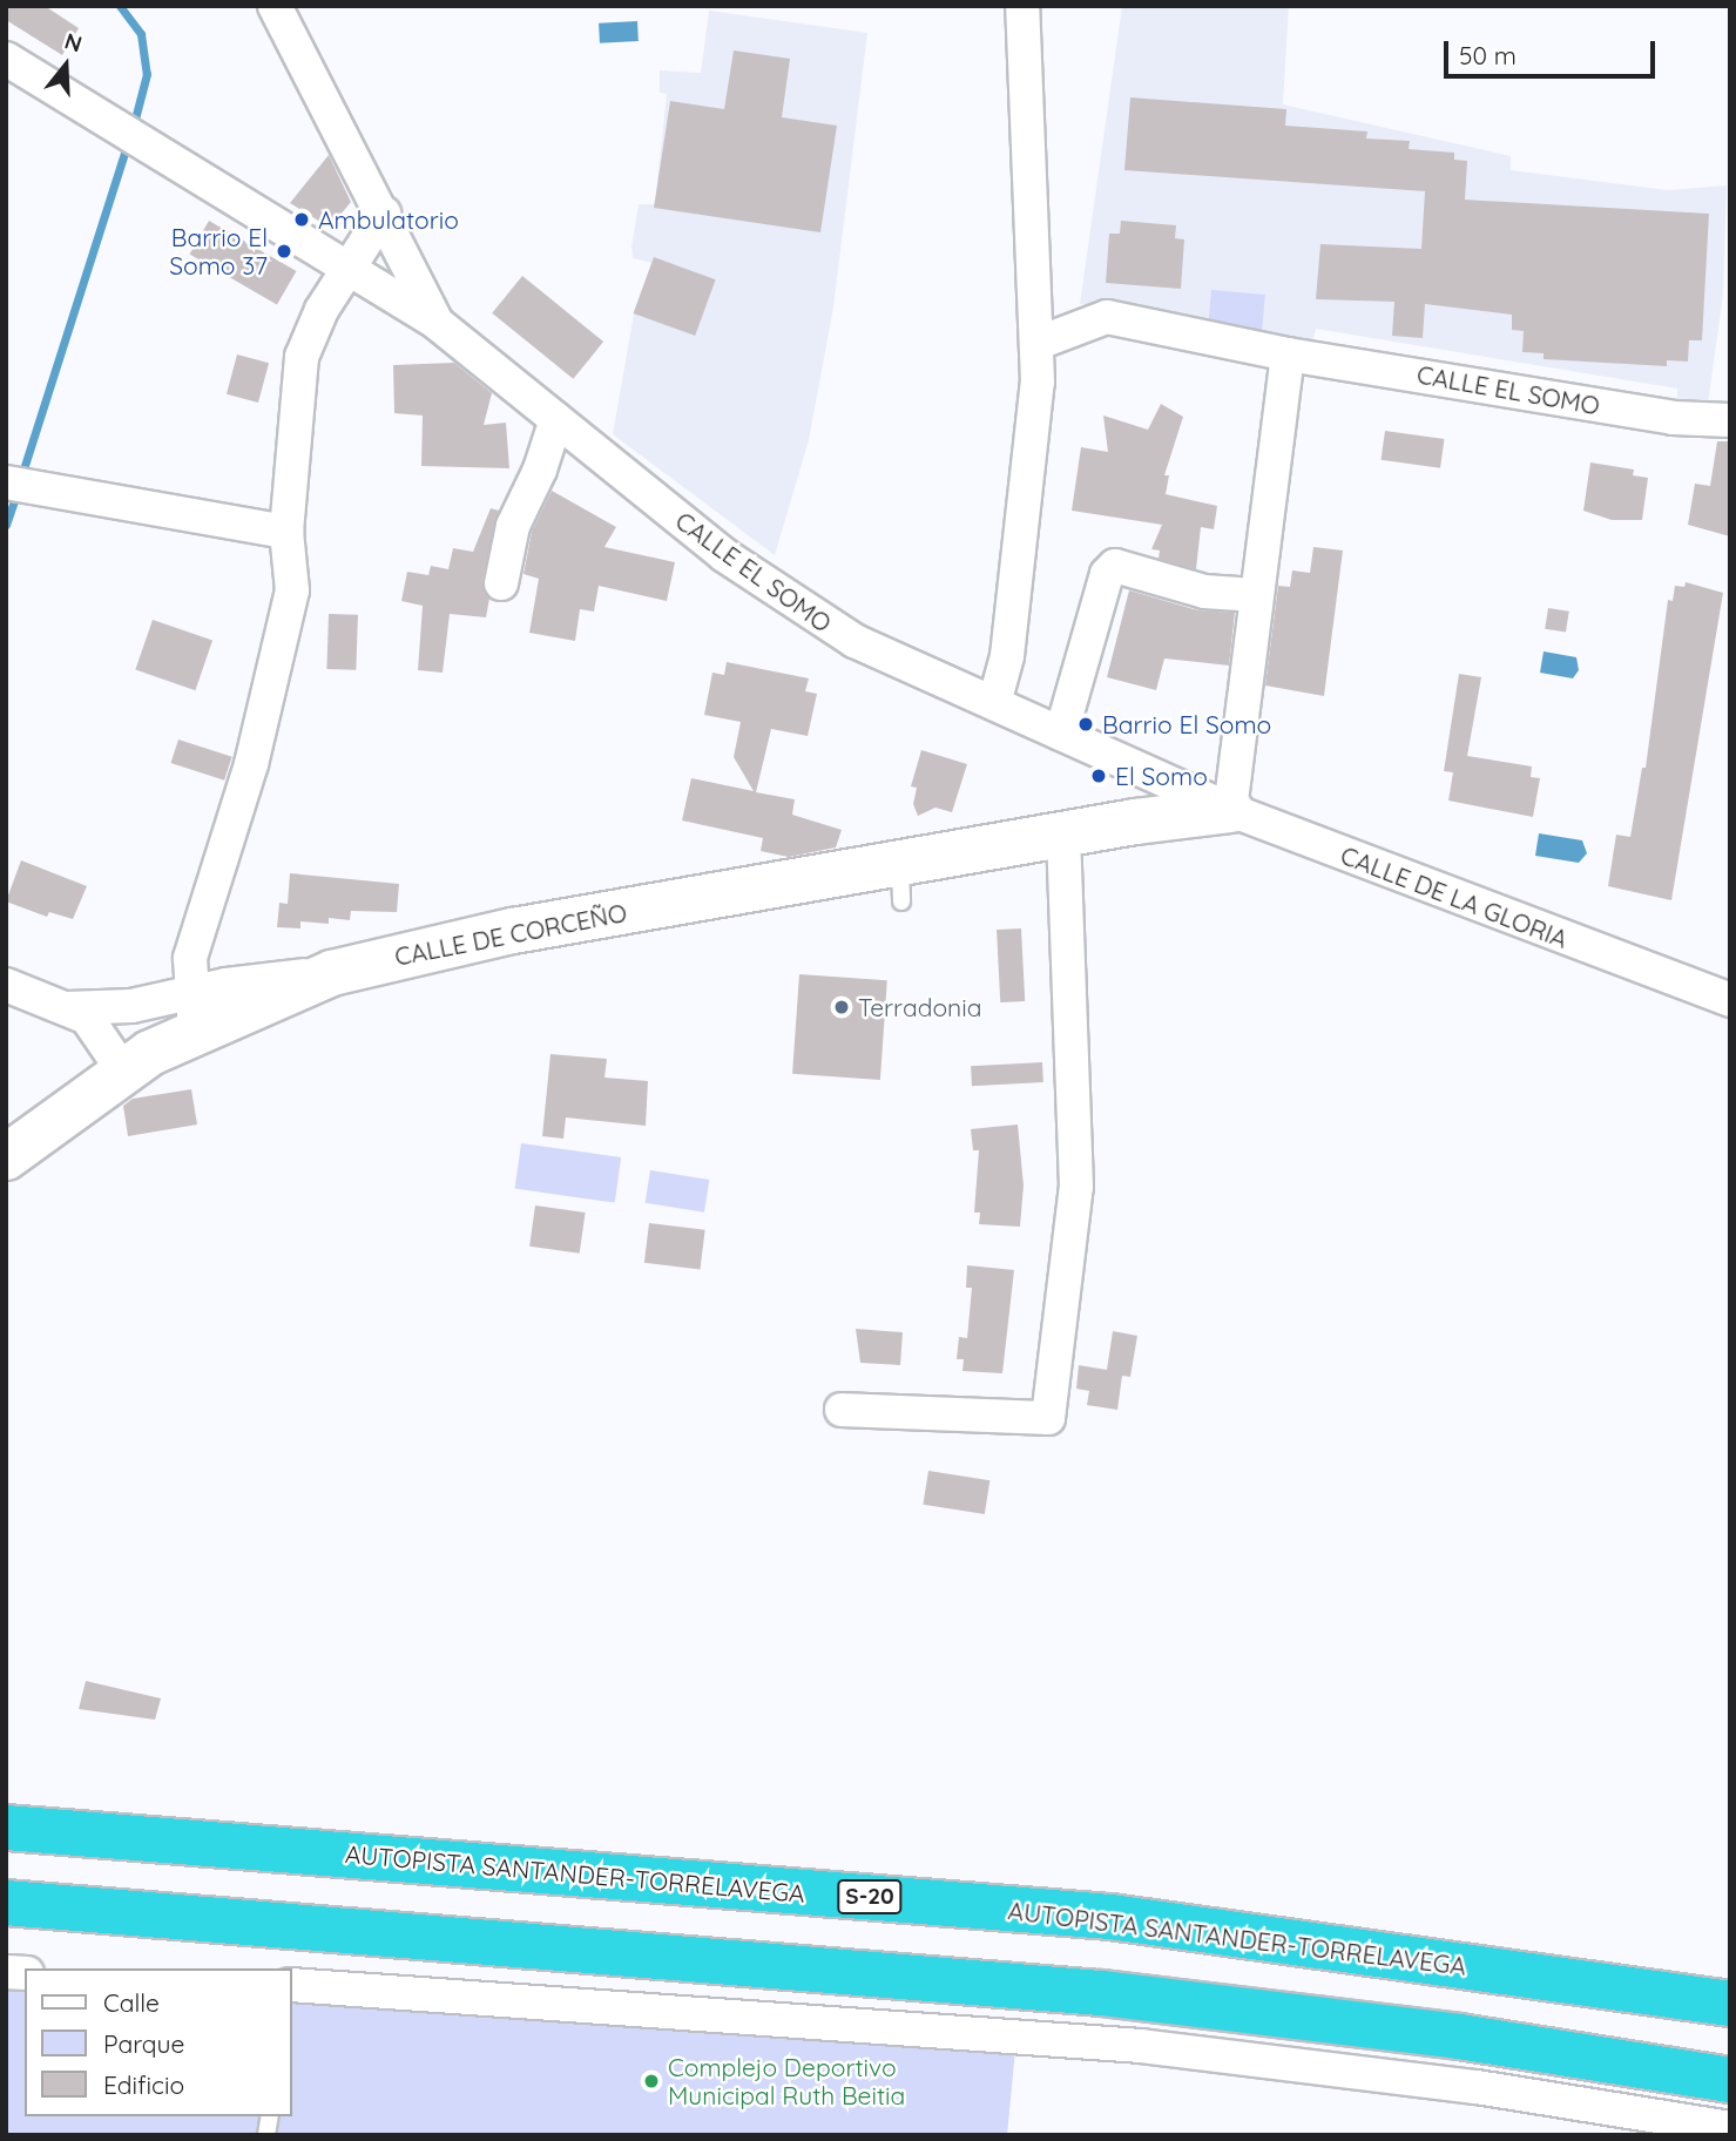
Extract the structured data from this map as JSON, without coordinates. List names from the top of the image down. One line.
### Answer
{"streets":{"highway":["AUTOPISTA SANTANDER-TORRELAVEGA","S-20"],"main road":["CALLE DE CORCEÑO"],"street":["CALLE EL SOMO","CALLE DE LA GLORIA"]},"crossings":[["CALLE EL SOMO","CALLE DE LA GLORIA"],["CALLE EL SOMO","CALLE DE CORCEÑO"],["CALLE DE LA GLORIA","CALLE DE CORCEÑO"]],"places":["Ambulatorio","Barrio El Somo 37","Barrio El Somo","El Somo","Terradonia","Complejo Deportivo Municipal Ruth Beitia"],"legend":["Calle","Parque","Edificio"],"scale_bar":"50 m","north":"top"}
